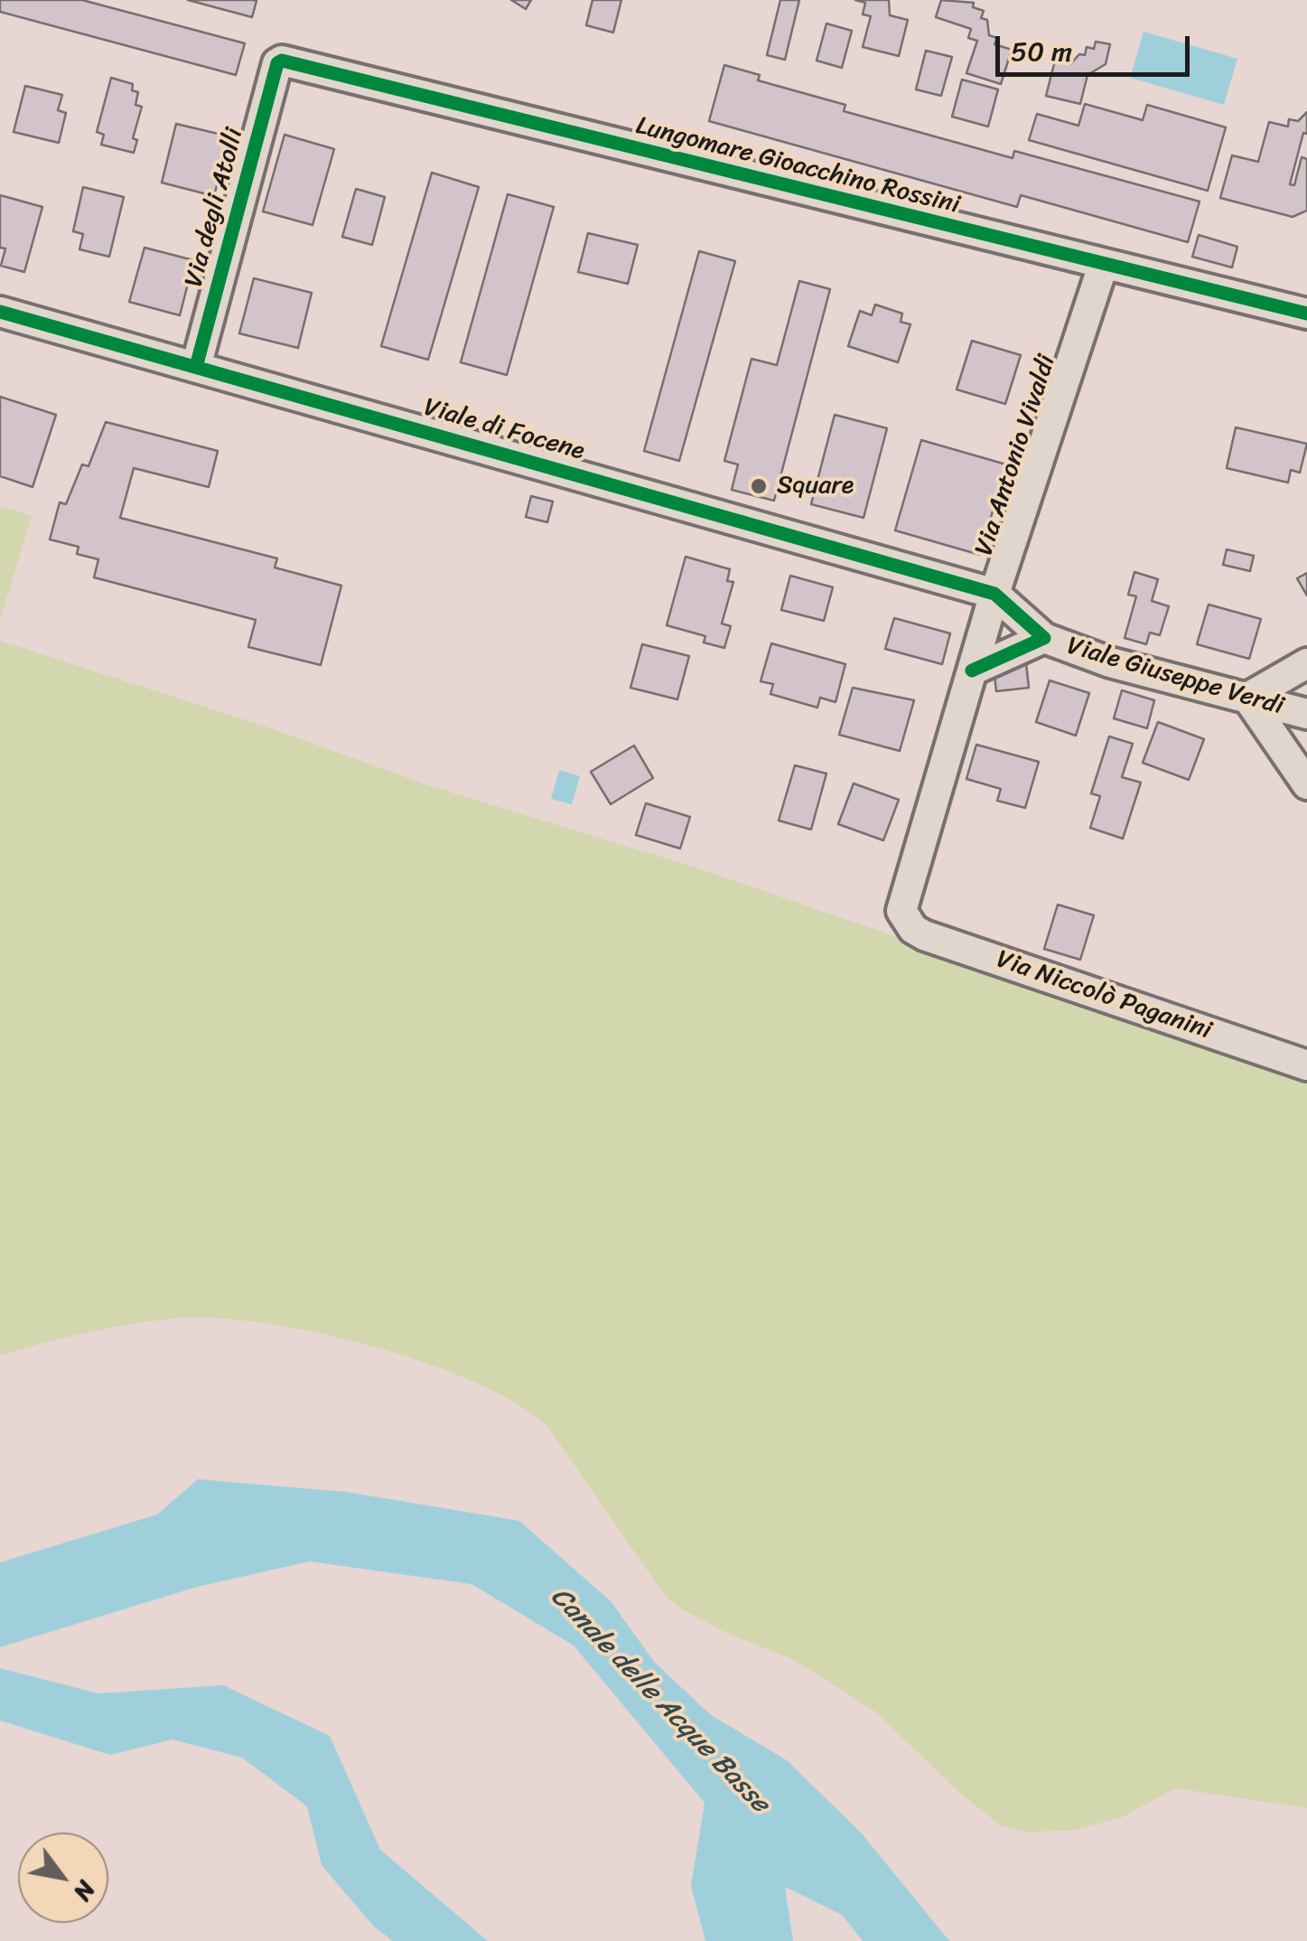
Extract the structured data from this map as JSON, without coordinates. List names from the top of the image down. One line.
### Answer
{"streets":{"street":["Lungomare Gioacchino Rossini","Via degli Atolli","Viale di Focene","Via Antonio Vivaldi","Viale Giuseppe Verdi","Via Niccolò Paganini"]},"crossings":[["Lungomare Gioacchino Rossini","Via degli Atolli"],["Lungomare Gioacchino Rossini","Via Antonio Vivaldi"],["Via degli Atolli","Viale di Focene"],["Viale di Focene","Via Antonio Vivaldi"],["Via Antonio Vivaldi","Via Niccolò Paganini"]],"water":["Canale delle Acque Basse"],"places":["Square"],"scale_bar":"50 m","north":"bottom right"}
